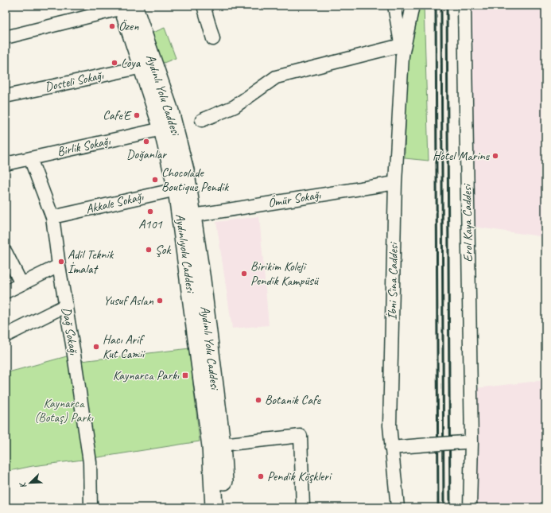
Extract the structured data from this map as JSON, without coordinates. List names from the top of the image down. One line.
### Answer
{"streets":{"main road":["Aydınlı Yolu Caddesi","Aydınlıyolu Caddesi"],"street":["Dosteli Sokağı","Birlik Sokağı","Ömür Sokağı","Akkale Sokağı","Erol Kaya Caddesi","İbni Sina Caddesi","Dağ Sokağı"]},"crossings":[["Dosteli Sokağı","Aydınlıyolu Caddesi"],["Aydınlı Yolu Caddesi","Ömür Sokağı"],["Aydınlı Yolu Caddesi","Aydınlıyolu Caddesi"],["Birlik Sokağı","Aydınlıyolu Caddesi"],["Birlik Sokağı","Dağ Sokağı"],["Ömür Sokağı","İbni Sina Caddesi"],["Akkale Sokağı","Aydınlıyolu Caddesi"],["Akkale Sokağı","Dağ Sokağı"]],"parks":["Kaynarca (Botaş) Parkı"],"places":{"other":["Özen","Loya","Cafe'E","Doğanlar","Hotel Marine","Chocolade Boutique Pendik","A101","Şok","Adil Teknik İmalat","Birikim Koleji Pendik Kampüsü","Yusuf Aslan","Hacı Arif Kut Camii","Botanik Cafe","Pendik Köşkleri"],"transit":["Kaynarca Parkı"]},"north":"bottom left"}
